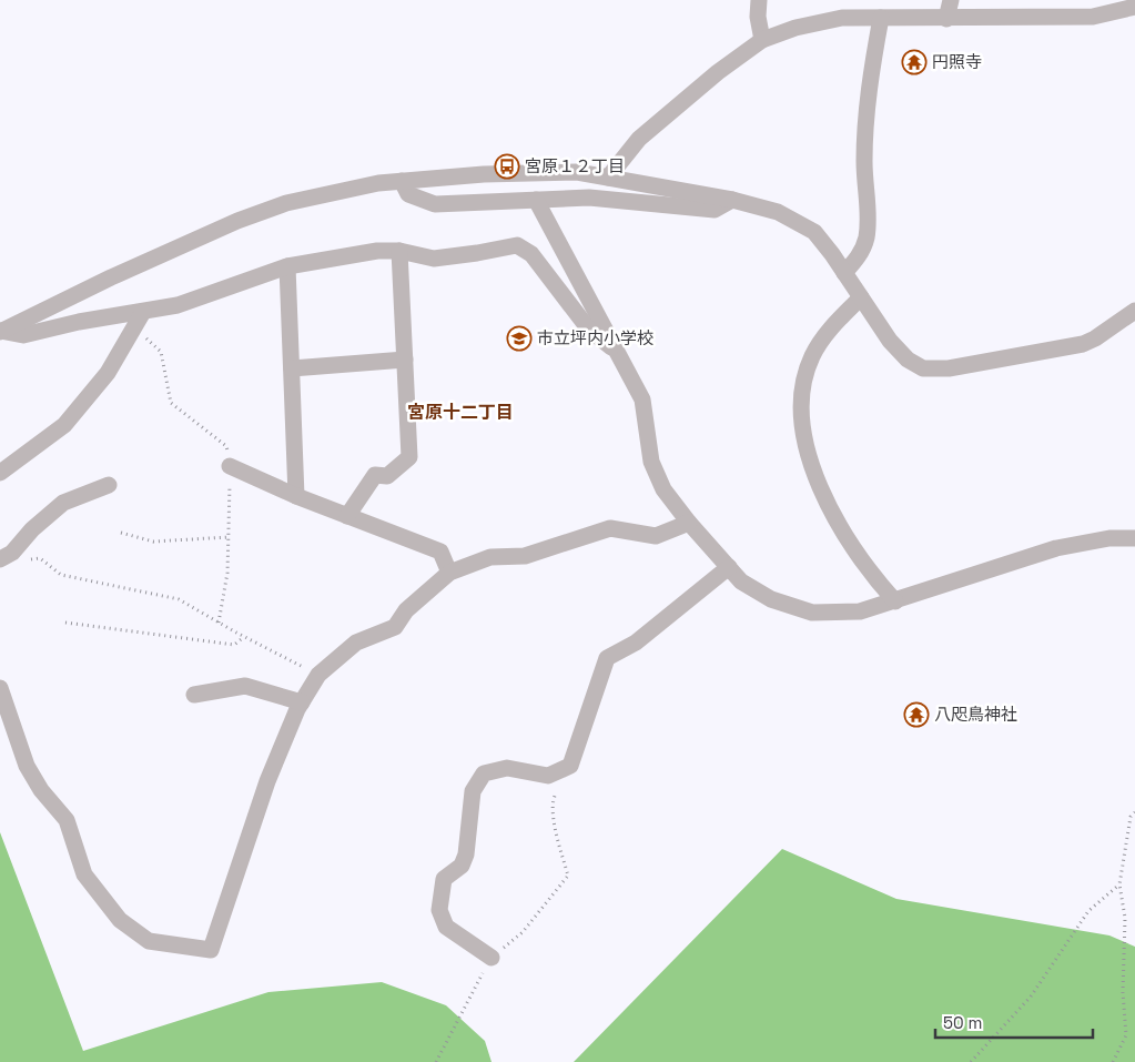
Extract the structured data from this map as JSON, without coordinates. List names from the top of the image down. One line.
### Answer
{"districts":["宮原十二丁目"],"places":{"temple":["円照寺","八咫鳥神社"],"bus stop":["宮原１２丁目"],"school or university":["市立坪内小学校"]},"scale_bar":"50 m"}
